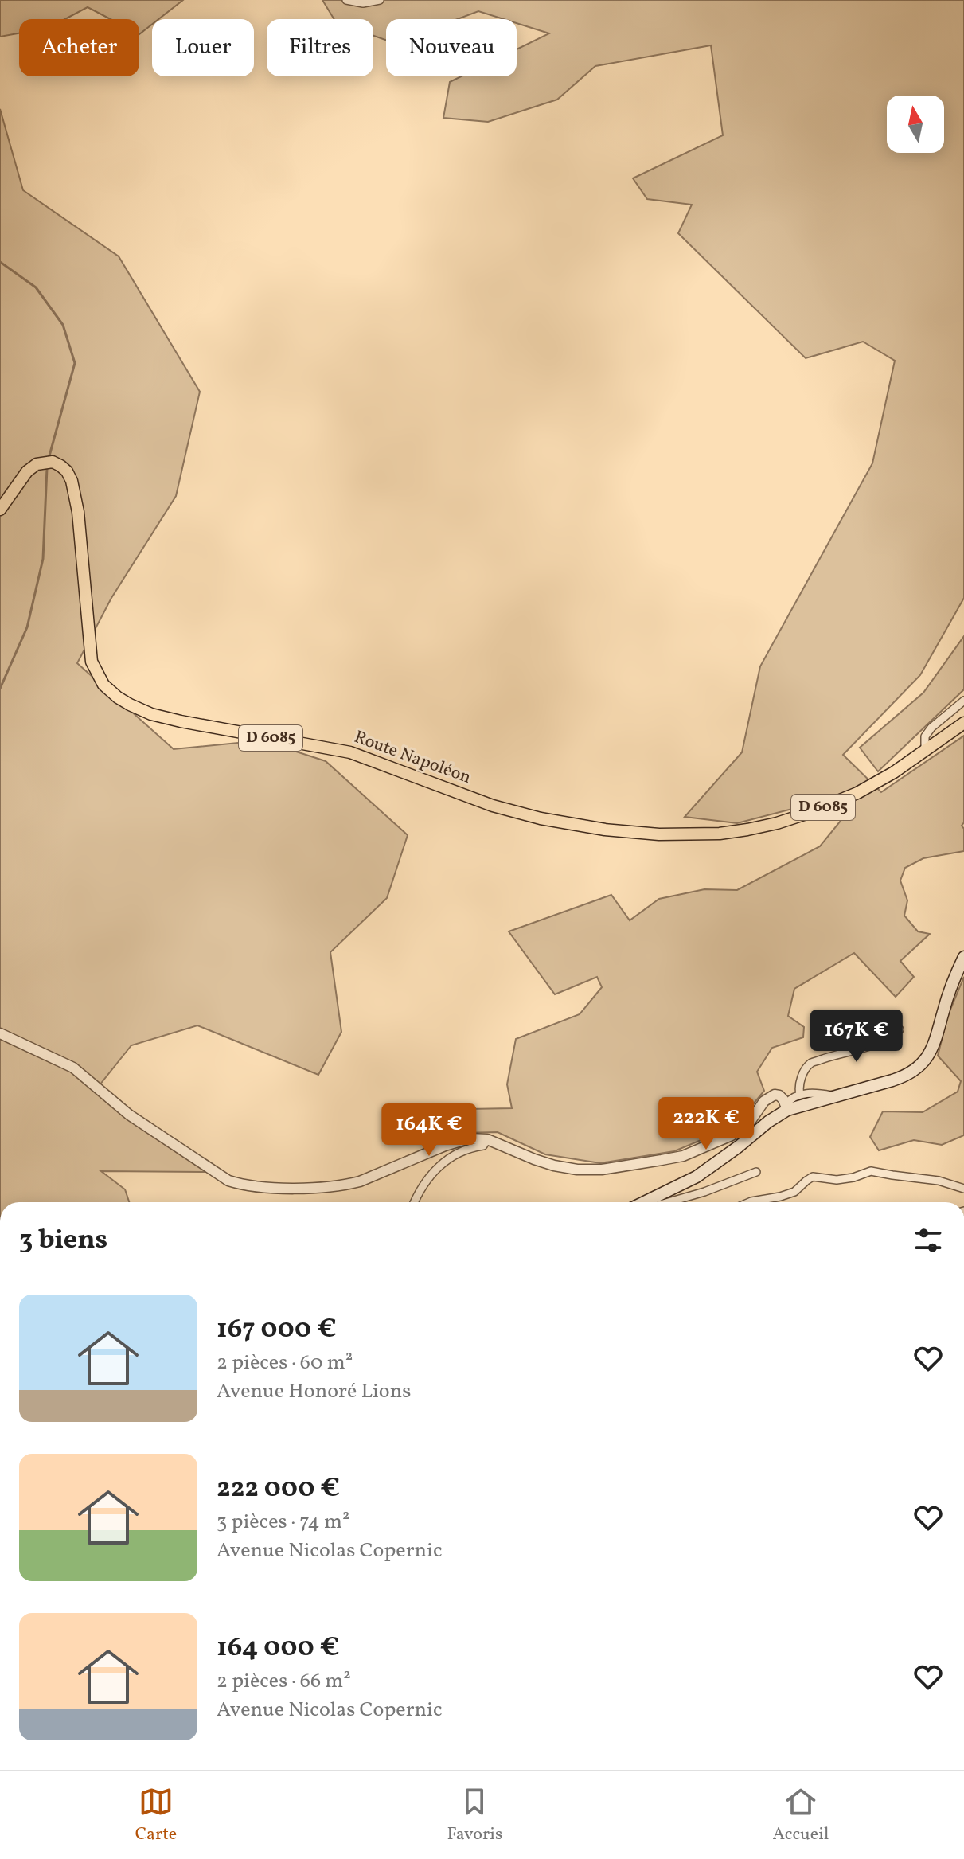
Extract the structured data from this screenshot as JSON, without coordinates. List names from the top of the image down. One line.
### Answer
{"streets":{"main road":["D 6085","Route Napoléon"]},"north":"top","page":{"chip":["Acheter","Louer","Filtres","Nouveau"],"price":["167K €","222K €","164K €"],"heading":"3 biens","list":[{"name":"167 000 €","note":"2 pièces · 60 m² · Avenue Honoré Lions"},{"name":"222 000 €","note":"3 pièces · 74 m² · Avenue Nicolas Copernic"},{"name":"164 000 €","note":"2 pièces · 66 m² · Avenue Nicolas Copernic"}],"tabs":["Carte","Favoris","Accueil"]}}
